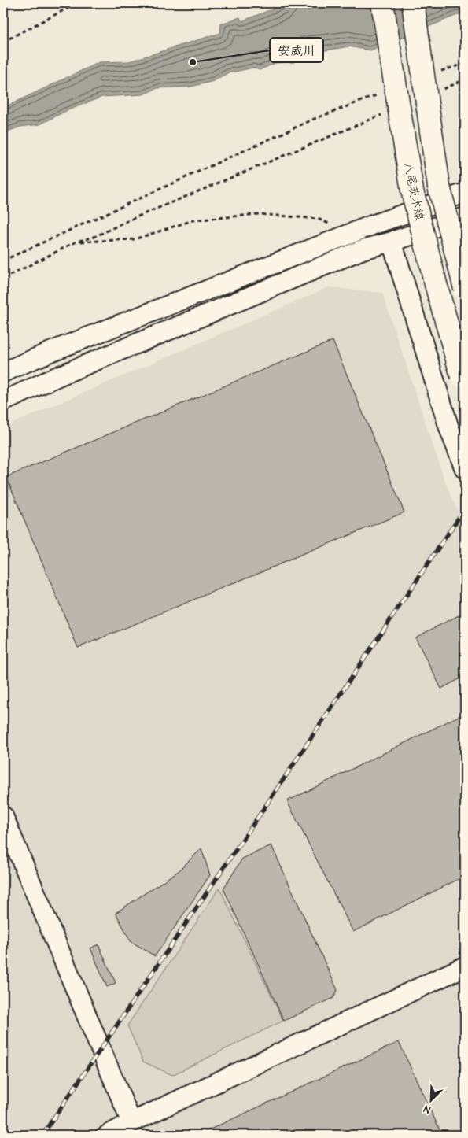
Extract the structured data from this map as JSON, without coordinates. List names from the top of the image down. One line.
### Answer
{"streets":{"main road":["八尾茨木線"]},"places":["安威川"],"north":"bottom left"}
